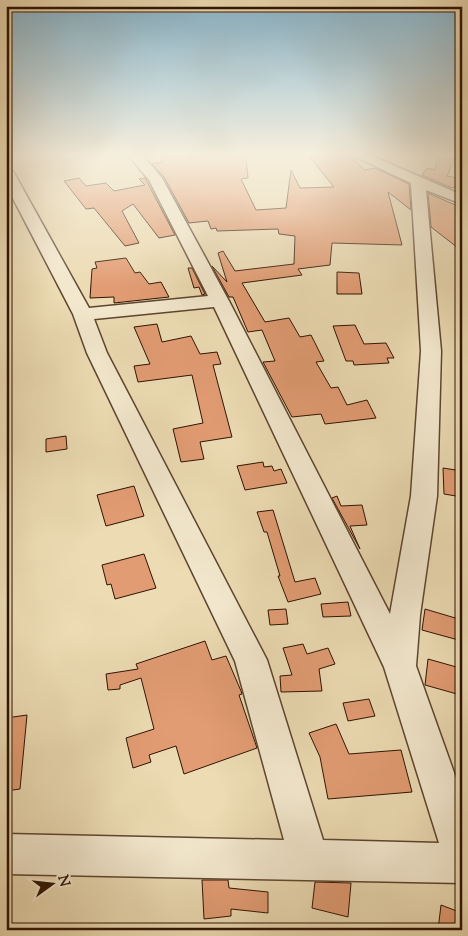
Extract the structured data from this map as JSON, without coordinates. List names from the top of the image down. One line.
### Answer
{"north":"right"}
